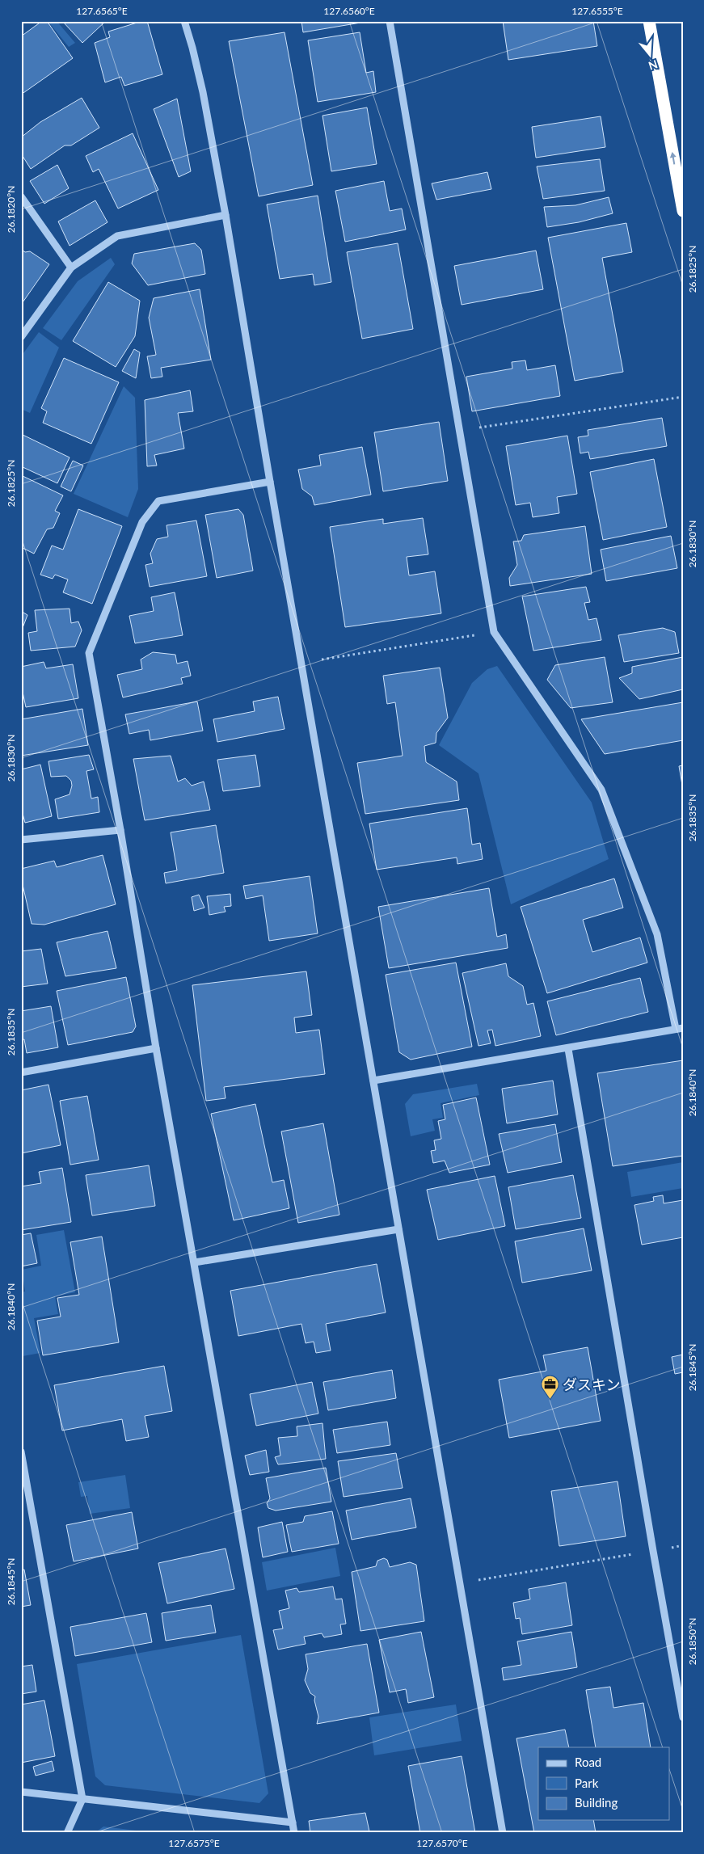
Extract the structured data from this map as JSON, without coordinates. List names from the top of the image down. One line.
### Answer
{"places":{"office":["ダスキン"]},"legend":["Road","Park","Building"],"north":"bottom","coordinates":["127.6565°E","127.6560°E","127.6555°E","26.1820°N","26.1825°N","26.1830°N","26.1835°N","26.1840°N","26.1845°N","26.1850°N","127.6575°E","127.6570°E"]}
